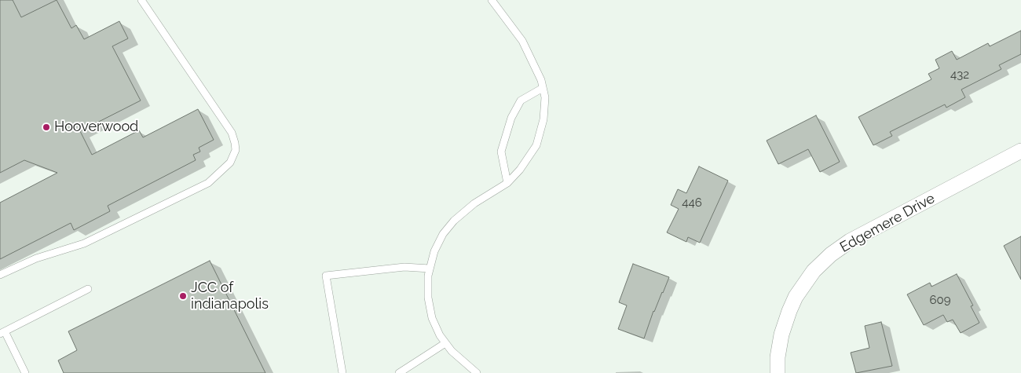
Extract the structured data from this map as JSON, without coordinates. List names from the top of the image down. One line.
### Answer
{"streets":{"street":["Edgemere Drive"]},"places":["Hooverwood","JCC of indianapolis"],"house_numbers":["432","446","609"]}
